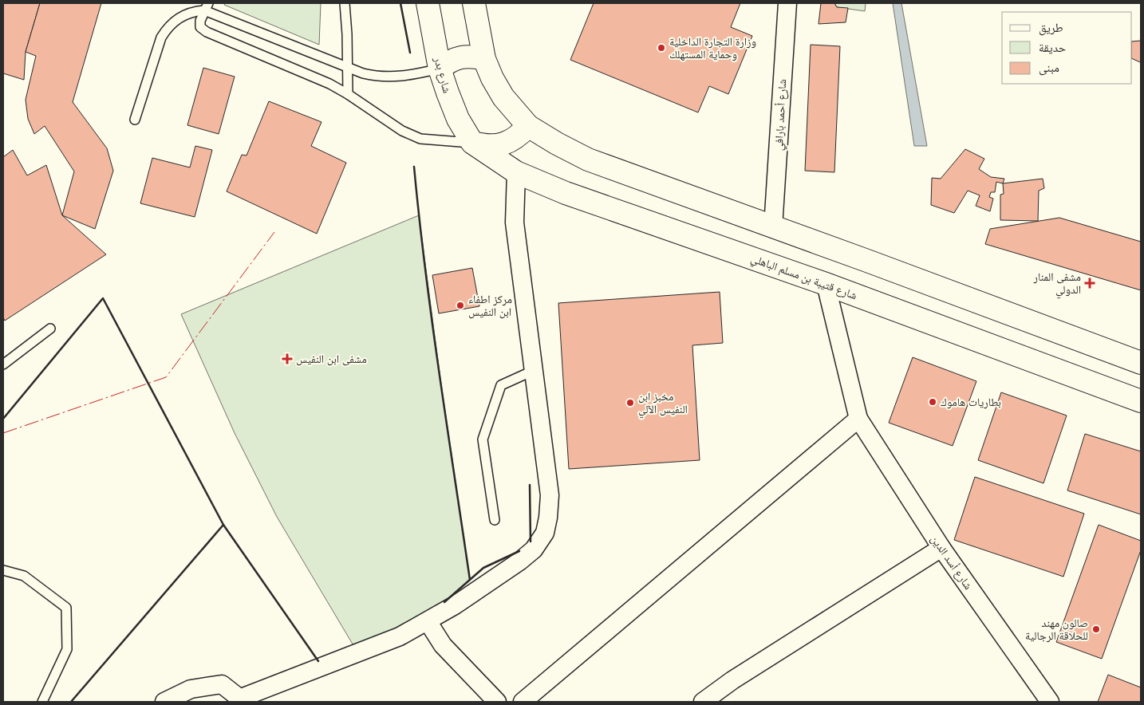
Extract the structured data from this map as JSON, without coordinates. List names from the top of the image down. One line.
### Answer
{"streets":{"main road":["شارع بدر","شارع قتيبة بن مسلم الباهلي"],"street":["شارع أحمد بارافي","شارع أسد الدين"]},"crossings":[["شارع بدر","شارع قتيبة بن مسلم الباهلي"],["شارع قتيبة بن مسلم الباهلي","شارع أسد الدين"]],"places":{"other":["وزارة التجارة الداخلية وحماية المستهلك","مركز اطفاء ابن النفيس","بطاريات هاموك","مخبز ابن النفيس الآلي","صالون مهند للحلاقة الرجالية"],"health":["مشفى المنار الدولي","مشفى ابن النفيس"]},"legend":["طريق","حديقة","مبنى"]}
